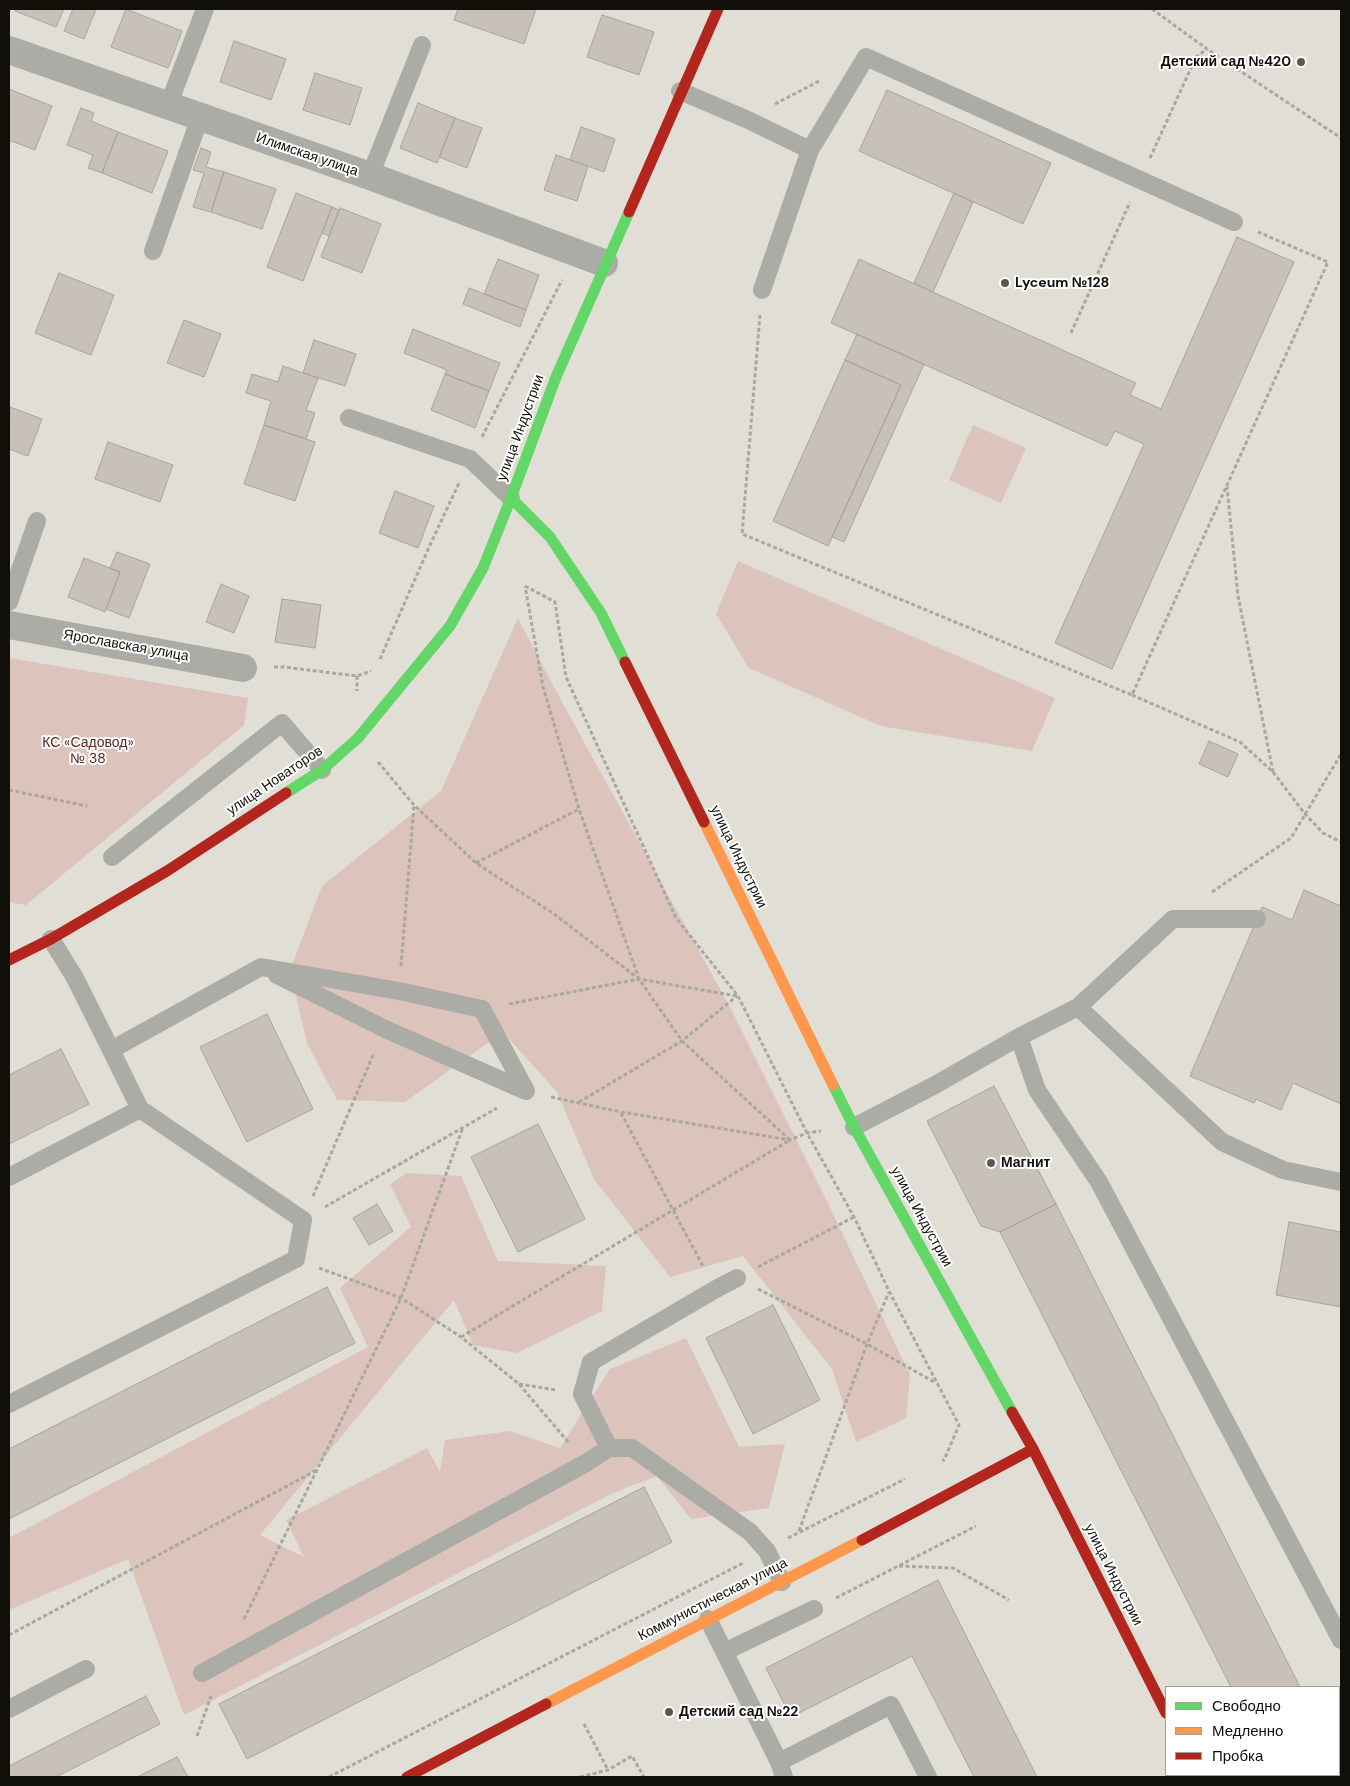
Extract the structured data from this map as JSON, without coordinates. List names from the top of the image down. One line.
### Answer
{"streets":{"street":["Илимская улица","улица Индустрии","Ярославская улица","улица Новаторов","Коммунистическая улица"]},"crossings":[["Илимская улица","улица Индустрии"],["улица Индустрии","улица Новаторов"],["улица Индустрии","Коммунистическая улица"]],"parks":["КС «Садовод» № 38"],"places":["Детский сад №420","Lyceum №128","Магнит","Детский сад №22"],"legend":["Свободно","Медленно","Пробка"]}
